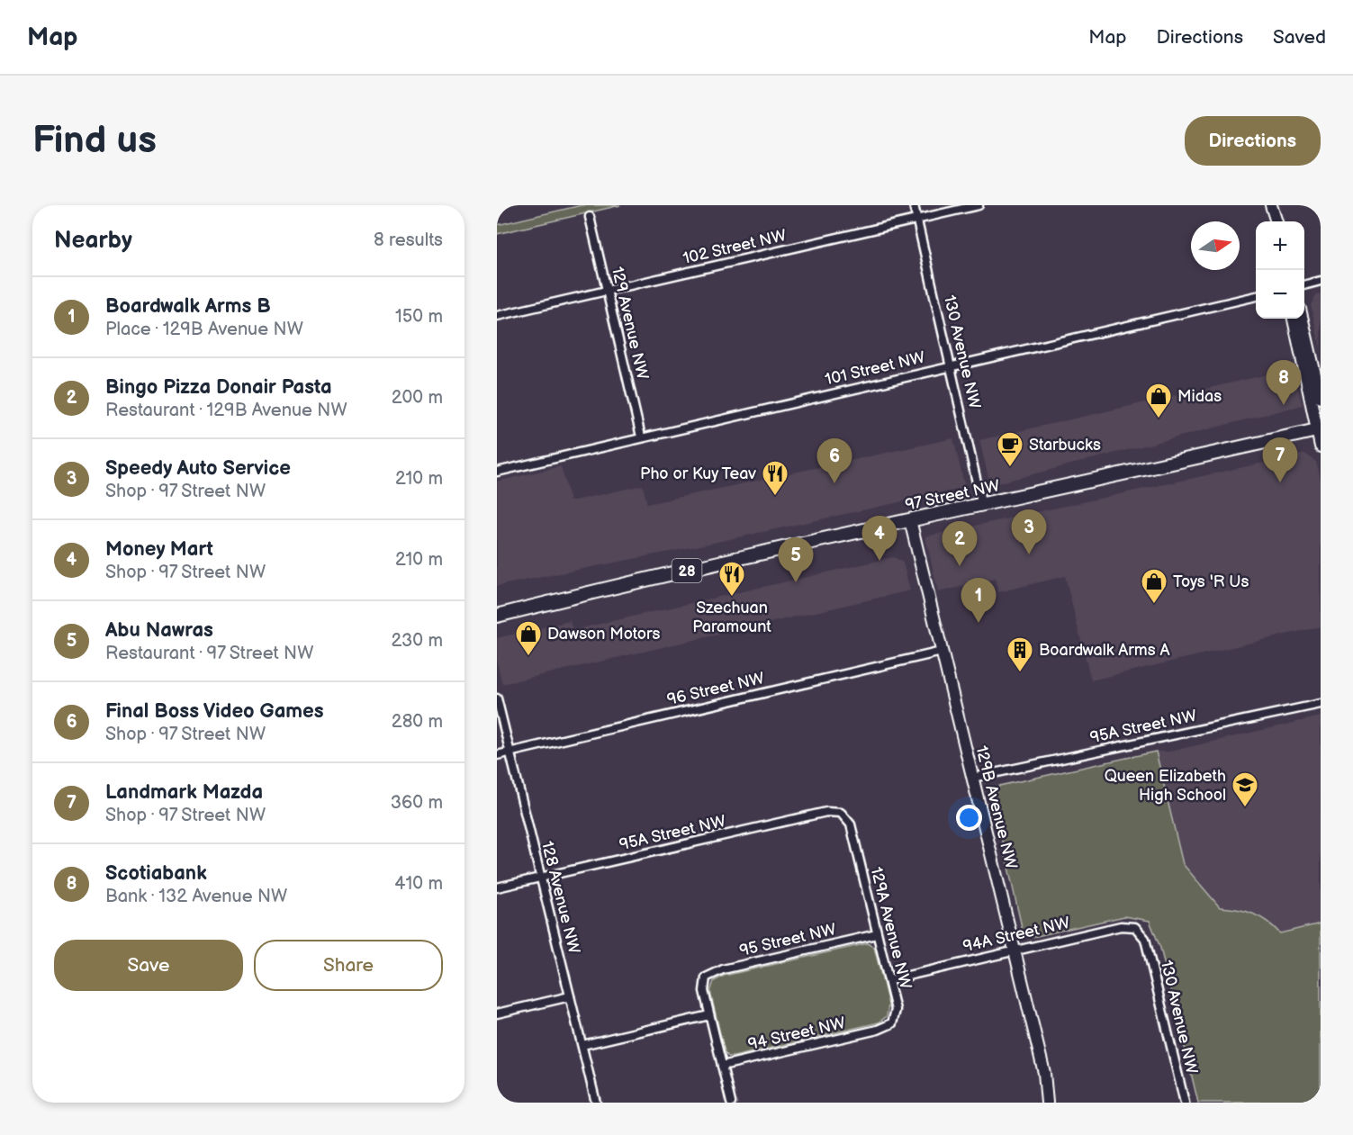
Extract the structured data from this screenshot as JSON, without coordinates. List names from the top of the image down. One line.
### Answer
{"streets":{"main road":["97 Street NW","28"],"street":["102 Street NW","129 Avenue NW","130 Avenue NW","101 Street NW","96 Street NW","95A Street NW","129B Avenue NW","128 Avenue NW","129A Avenue NW","94A Street NW","95 Street NW","94 Street NW"]},"crossings":[["102 Street NW","129 Avenue NW"],["102 Street NW","130 Avenue NW"],["129 Avenue NW","101 Street NW"],["130 Avenue NW","101 Street NW"],["130 Avenue NW","97 Street NW"],["130 Avenue NW","94A Street NW"],["97 Street NW","129B Avenue NW"],["96 Street NW","129B Avenue NW"],["96 Street NW","128 Avenue NW"],["95A Street NW","129B Avenue NW"],["95A Street NW","128 Avenue NW"],["95A Street NW","129A Avenue NW"],["129B Avenue NW","94A Street NW"],["129A Avenue NW","94A Street NW"],["129A Avenue NW","95 Street NW"],["129A Avenue NW","94 Street NW"]],"places":{"shop":["Midas","Toys 'R Us","Dawson Motors"],"cafe":["Starbucks"],"restaurant":["Pho or Kuy Teav","Szechuan Paramount"],"building":["Boardwalk Arms A"],"school or university":["Queen Elizabeth High School"]},"north":"right","page":{"header":"Map","nav":["Map","Directions","Saved"],"buttons":["Directions",["Save","Share"]],"title":"Find us","heading":["Nearby","8 results"],"map_buttons":["+","−"],"list":[{"mark":"1","name":"Boardwalk Arms B","note":"Place · 129B Avenue NW","value":"150 m"},{"mark":"2","name":"Bingo Pizza Donair Pasta","note":"Restaurant · 129B Avenue NW","value":"200 m"},{"mark":"3","name":"Speedy Auto Service","note":"Shop · 97 Street NW","value":"210 m"},{"mark":"4","name":"Money Mart","note":"Shop · 97 Street NW","value":"210 m"},{"mark":"5","name":"Abu Nawras","note":"Restaurant · 97 Street NW","value":"230 m"},{"mark":"6","name":"Final Boss Video Games","note":"Shop · 97 Street NW","value":"280 m"},{"mark":"7","name":"Landmark Mazda","note":"Shop · 97 Street NW","value":"360 m"},{"mark":"8","name":"Scotiabank","note":"Bank · 132 Avenue NW","value":"410 m"}],"pins":["8","7","6","3","4","2","5","1"]}}
